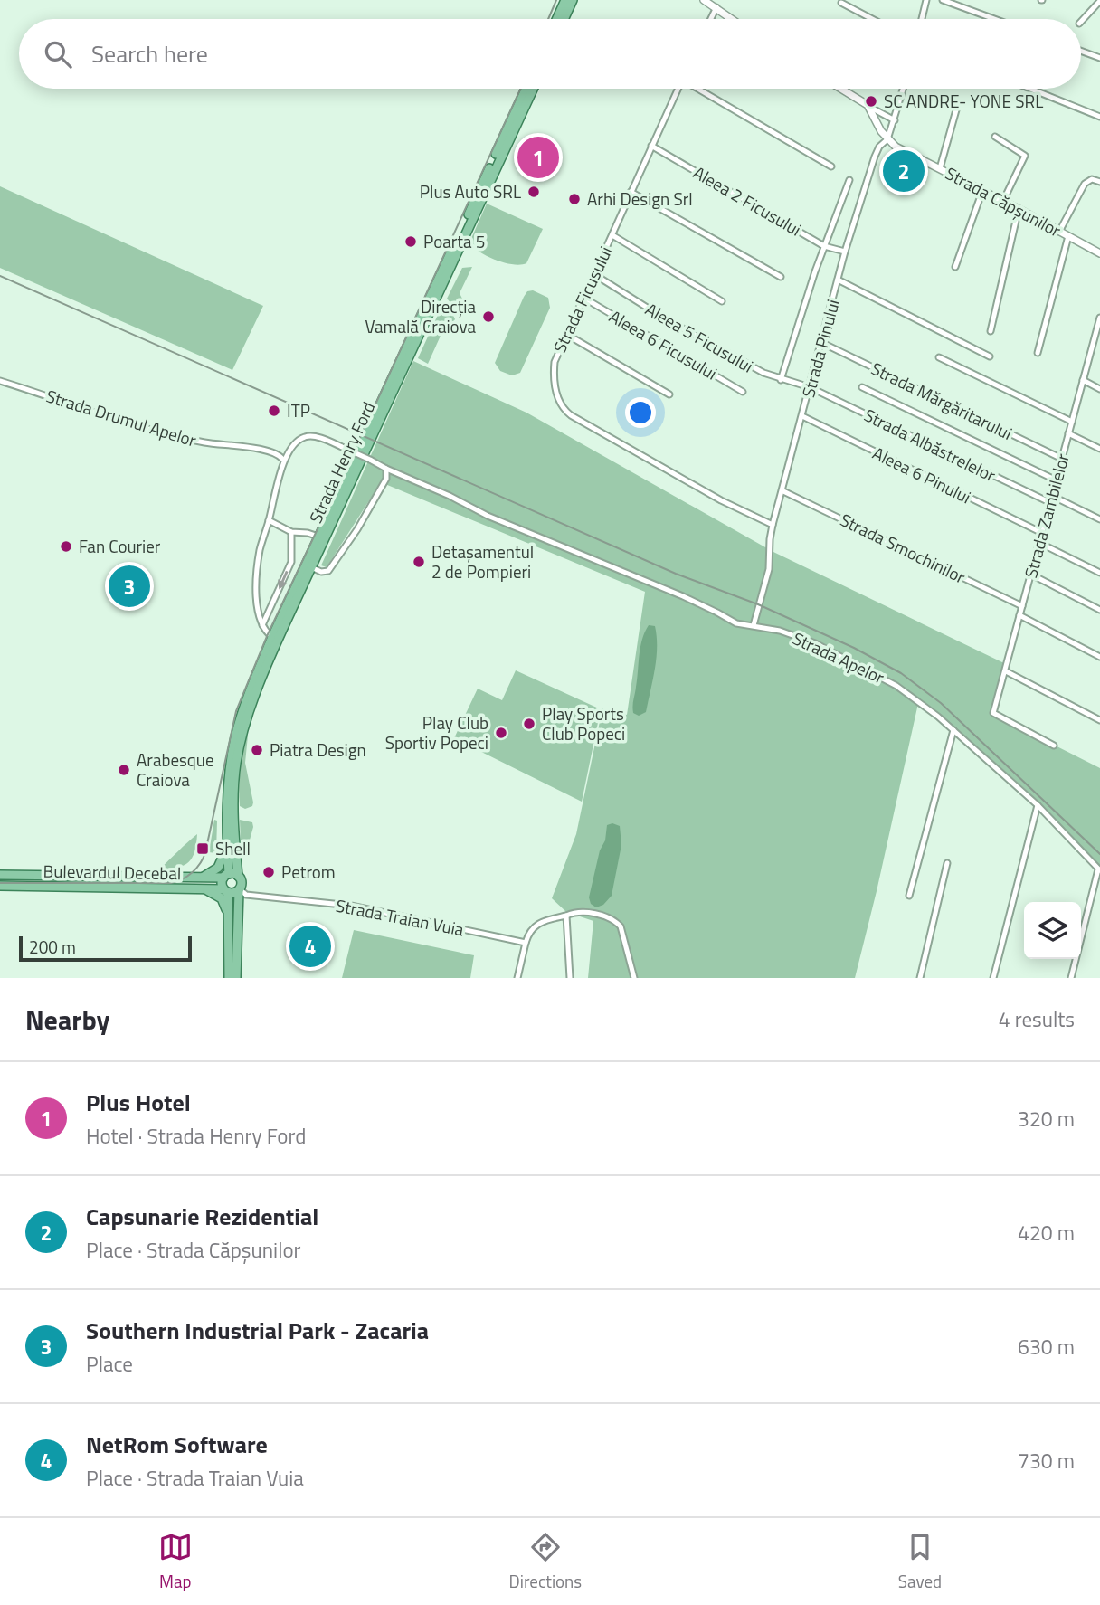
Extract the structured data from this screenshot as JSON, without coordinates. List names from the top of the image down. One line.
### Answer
{"streets":{"main road":["Strada Henry Ford","Bulevardul Decebal"],"street":["Aleea 2 Ficusului","Strada Căpșunilor","Strada Ficusului","Aleea 5 Ficusului","Aleea 6 Ficusului","Strada Pinului","Strada Mărgăritarului","Strada Drumul Apelor","Strada Albăstrelelor","Aleea 6 Pinului","Strada Zambilelor","Strada Smochinilor","Strada Apelor","Strada Traian Vuia"]},"crossings":[["Aleea 2 Ficusului","Strada Ficusului"],["Aleea 2 Ficusului","Strada Pinului"],["Strada Căpșunilor","Strada Pinului"],["Strada Ficusului","Aleea 5 Ficusului"],["Strada Ficusului","Aleea 6 Ficusului"],["Strada Ficusului","Strada Pinului"],["Aleea 5 Ficusului","Strada Pinului"],["Aleea 5 Ficusului","Strada Albăstrelelor"],["Strada Pinului","Strada Mărgăritarului"],["Strada Pinului","Strada Albăstrelelor"],["Strada Pinului","Aleea 6 Pinului"],["Strada Pinului","Strada Smochinilor"],["Strada Pinului","Strada Apelor"],["Strada Mărgăritarului","Strada Zambilelor"],["Strada Drumul Apelor","Strada Apelor"],["Strada Albăstrelelor","Strada Zambilelor"],["Strada Henry Ford","Bulevardul Decebal"],["Aleea 6 Pinului","Strada Zambilelor"],["Strada Zambilelor","Strada Smochinilor"],["Bulevardul Decebal","Strada Traian Vuia"]],"places":{"other":["SC ANDRE- YONE SRL","Plus Auto SRL","Arhi Design Srl","Poarta 5","Direcția Vamală Craiova","ITP","Fan Courier","Detașamentul 2 de Pompieri","Play Sports Club Popeci","Play Club Sportiv Popeci","Piatra Design","Arabesque Craiova","Petrom"],"transit":["Shell"]},"scale_bar":"200 m","page":{"search":"Search here","pins":["1","2","3","4"],"scale":"200 m","heading":["Nearby","4 results"],"list":[{"mark":"1","name":"Plus Hotel","note":"Hotel · Strada Henry Ford","value":"320 m"},{"mark":"2","name":"Capsunarie Rezidential","note":"Place · Strada Căpșunilor","value":"420 m"},{"mark":"3","name":"Southern Industrial Park - Zacaria","note":"Place","value":"630 m"},{"mark":"4","name":"NetRom Software","note":"Place · Strada Traian Vuia","value":"730 m"}],"nav":["Map","Directions","Saved"]}}
